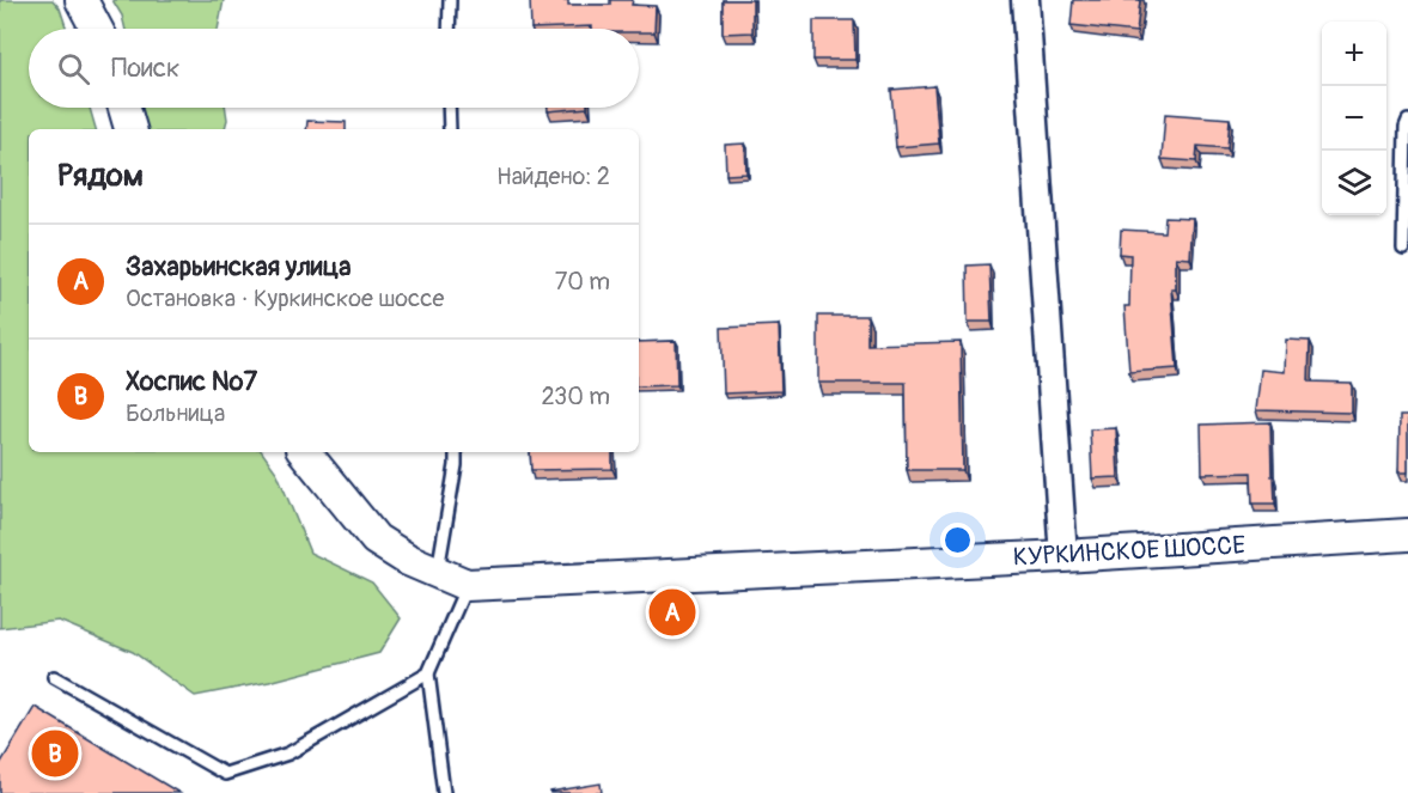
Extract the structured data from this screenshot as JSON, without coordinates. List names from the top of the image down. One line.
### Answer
{"streets":{"main road":["КУРКИНСКОЕ ШОССЕ"]},"page":{"map_buttons":["+","−"],"search":"Поиск","heading":["Рядом","Найдено: 2"],"list":[{"mark":"A","name":"Захарьинская улица","note":"Остановка · Куркинское шоссе","value":"70 m"},{"mark":"B","name":"Хоспис №7","note":"Больница","value":"230 m"}],"pins":["A","B"]}}
